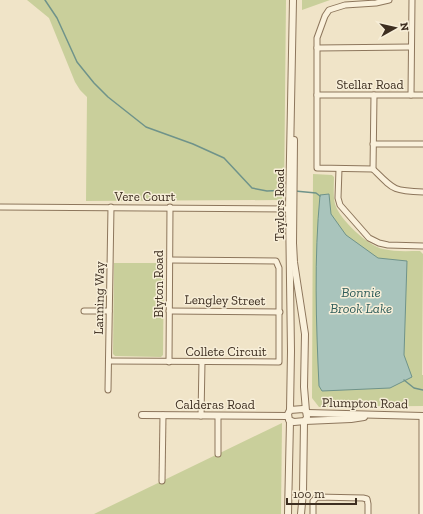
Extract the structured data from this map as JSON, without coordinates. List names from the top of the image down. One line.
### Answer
{"streets":{"street":["Stellar Road","Vere Court","Taylors Road","Blyton Road","Lanning Way","Lengley Street","Collete Circuit","Plumpton Road","Calderas Road"]},"crossings":[["Vere Court","Taylors Road"],["Vere Court","Blyton Road"],["Vere Court","Lanning Way"],["Taylors Road","Plumpton Road"],["Taylors Road","Calderas Road"],["Blyton Road","Lengley Street"],["Blyton Road","Collete Circuit"],["Lanning Way","Collete Circuit"],["Lengley Street","Collete Circuit"],["Plumpton Road","Calderas Road"]],"water":["Bonnie Brook Lake"],"scale_bar":"100 m","north":"right"}
